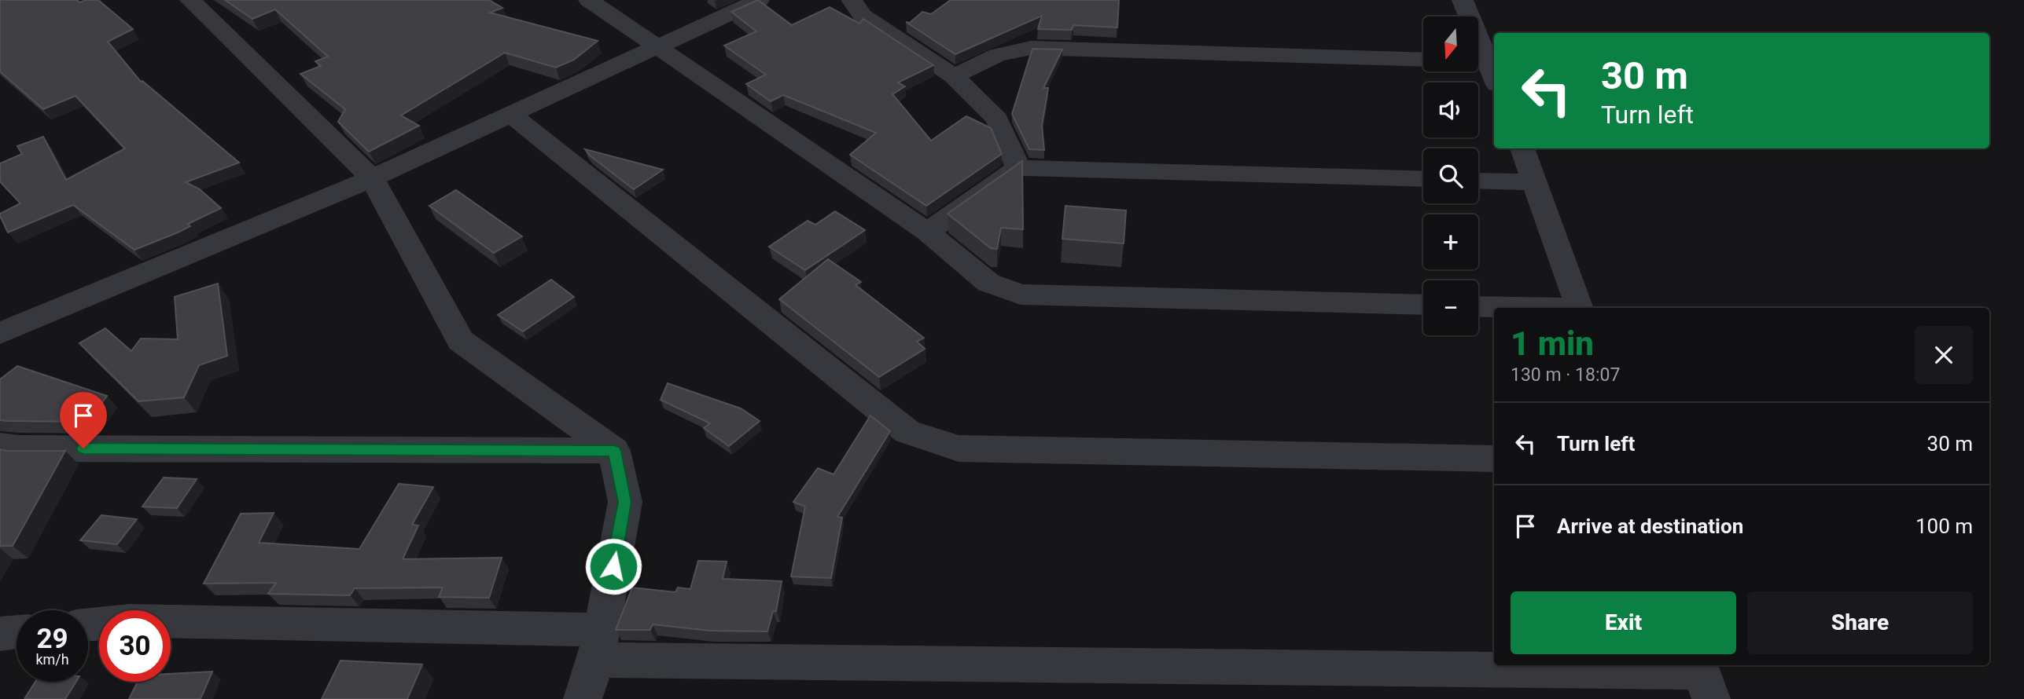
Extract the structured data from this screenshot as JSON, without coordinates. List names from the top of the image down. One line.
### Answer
{"north":"bottom","page":{"map_buttons":["+","−"],"turn":["30 m","Turn left"],"heading":["1 min","130 m · 18:07"],"list":[{"name":"Turn left","value":"30 m"},{"name":"Arrive at destination","value":"100 m"}],"buttons":["Exit","Share"],"speed":"29 km/h","limit":"30"}}
